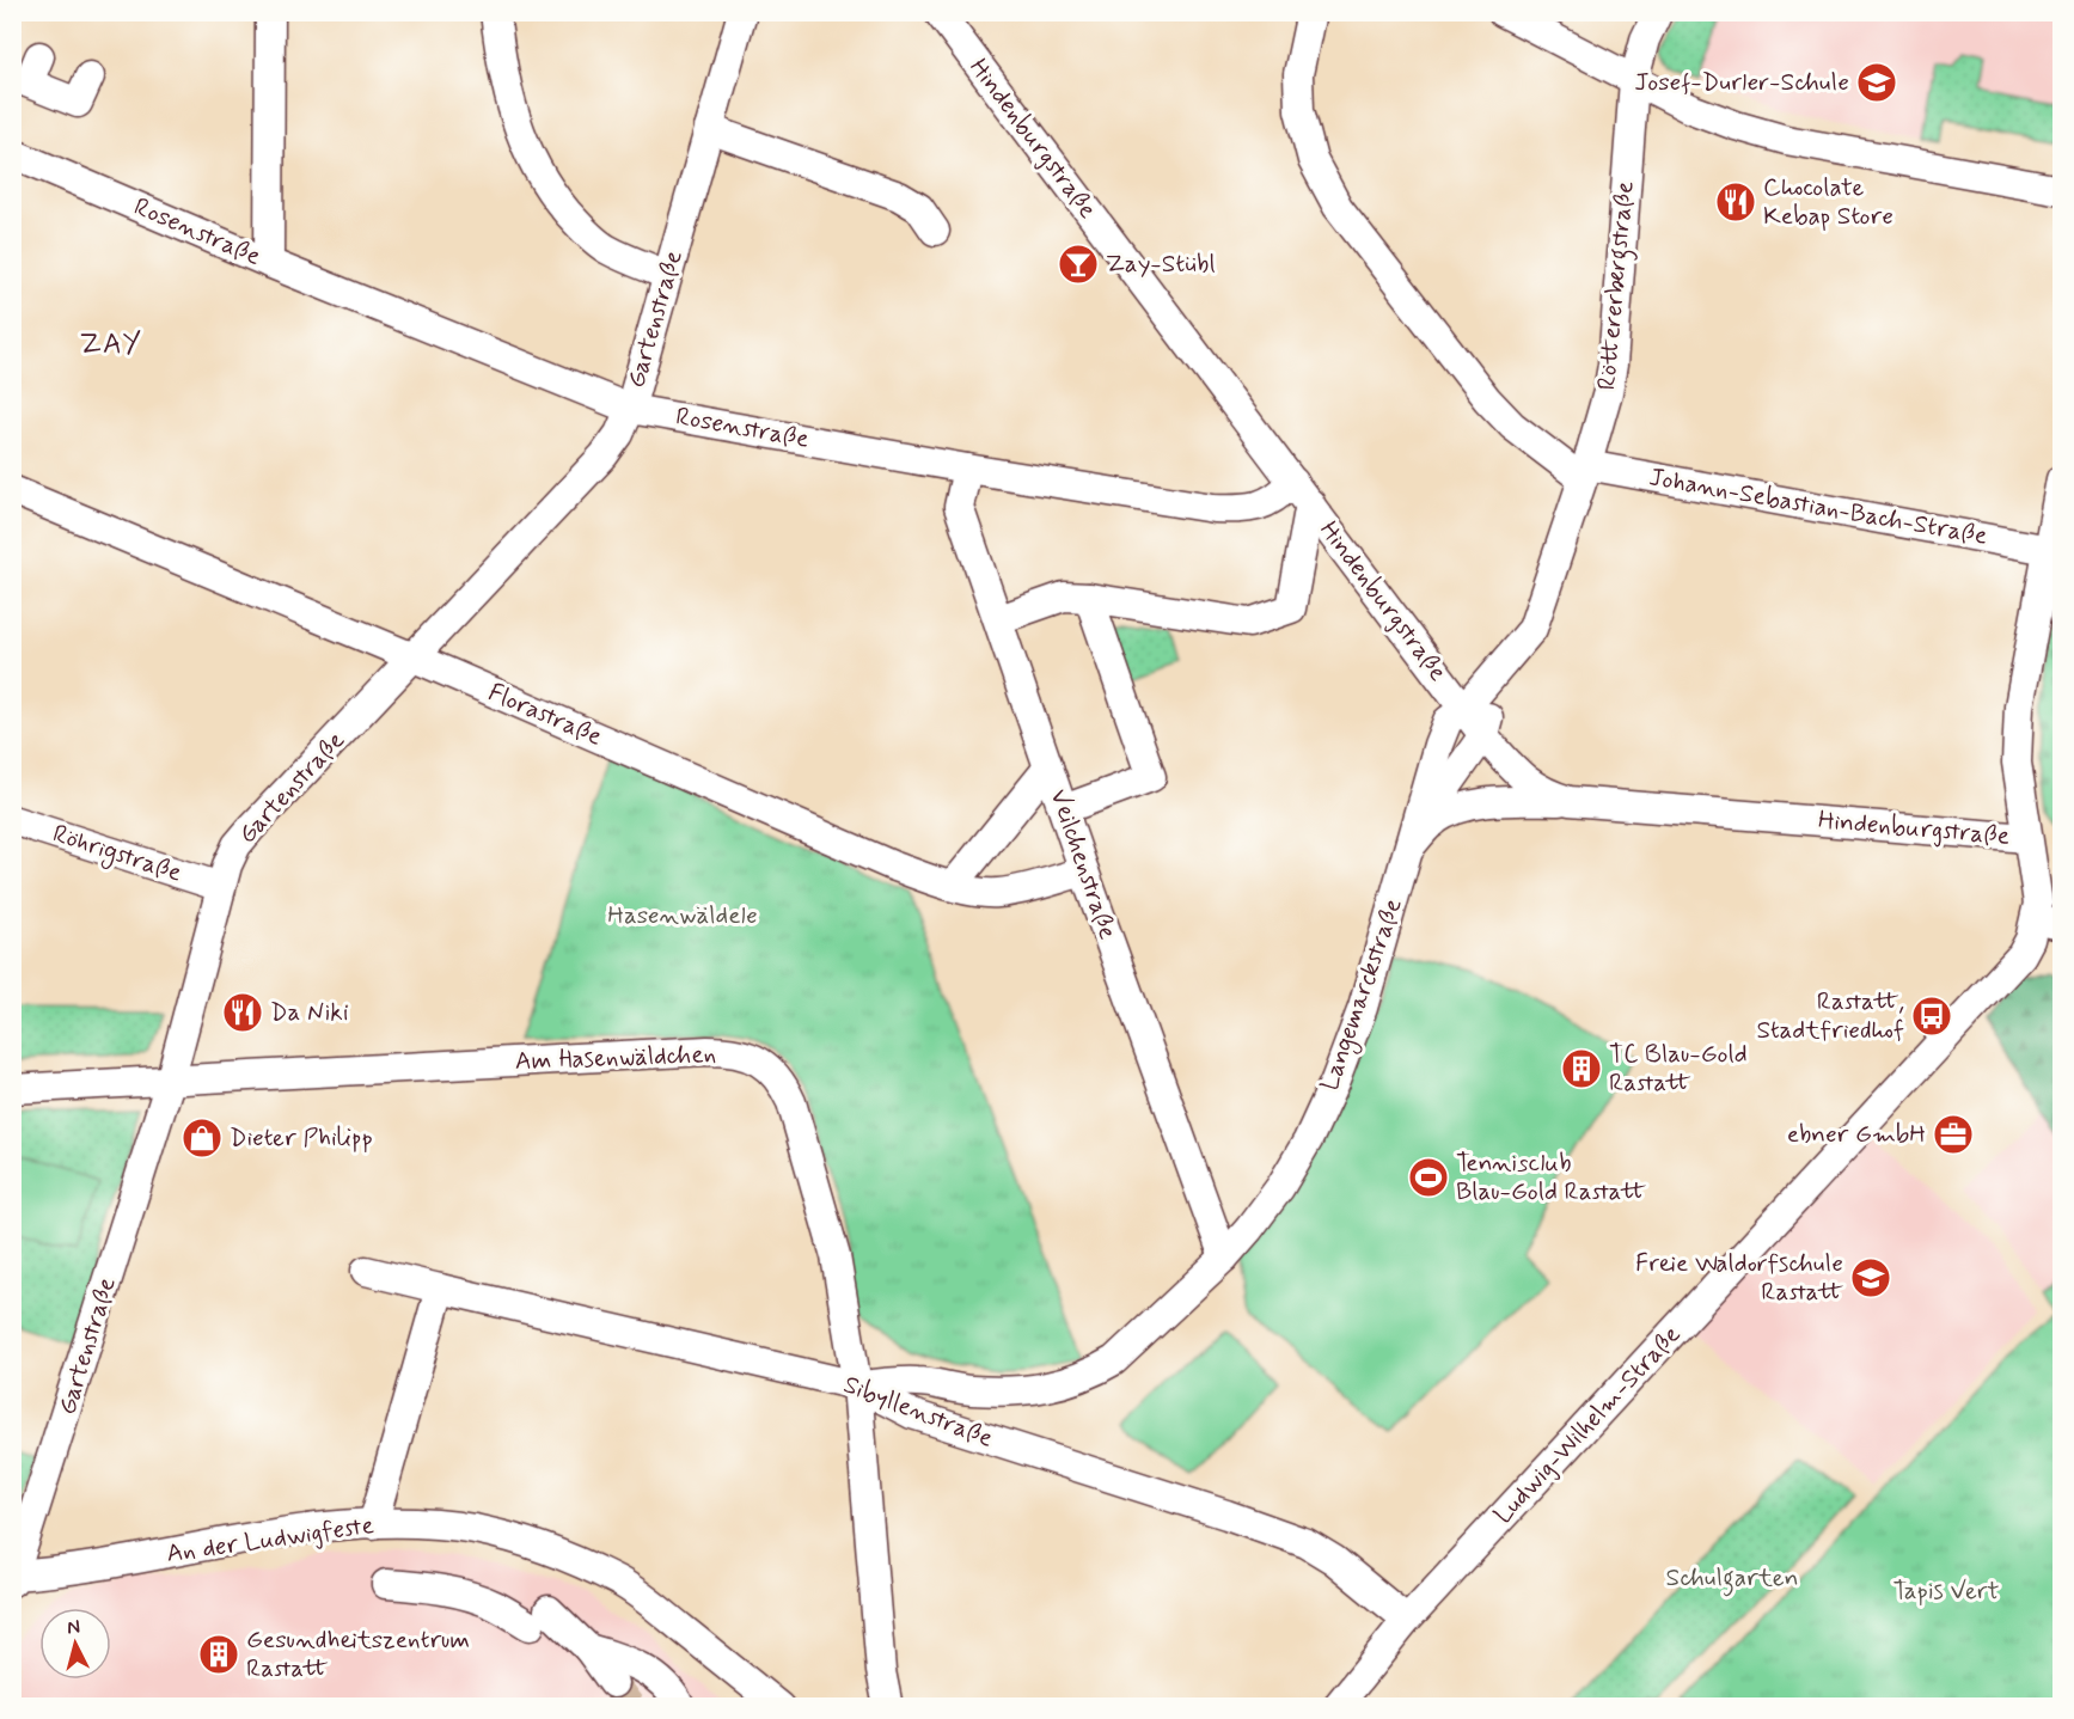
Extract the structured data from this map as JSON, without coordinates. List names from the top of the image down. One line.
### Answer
{"streets":{"street":["Hindenburgstraße","Rosenstraße","Röttererbergstraße","Gartenstraße","Johann-Sebastian-Bach-Straße","Florastraße","Röhrigstraße","Veilchenstraße","Langemarckstraße","Am Hasenwäldchen","Sibyllenstraße","Ludwig-Wilhelm-Straße","An der Ludwigfeste"]},"crossings":[["Hindenburgstraße","Rosenstraße"],["Hindenburgstraße","Röttererbergstraße"],["Hindenburgstraße","Langemarckstraße"],["Rosenstraße","Gartenstraße"],["Rosenstraße","Veilchenstraße"],["Röttererbergstraße","Johann-Sebastian-Bach-Straße"],["Röttererbergstraße","Langemarckstraße"],["Gartenstraße","Florastraße"],["Gartenstraße","Röhrigstraße"],["Gartenstraße","Am Hasenwäldchen"],["Gartenstraße","An der Ludwigfeste"],["Florastraße","Veilchenstraße"],["Veilchenstraße","Langemarckstraße"],["Langemarckstraße","Am Hasenwäldchen"],["Langemarckstraße","Sibyllenstraße"],["Am Hasenwäldchen","Sibyllenstraße"],["Sibyllenstraße","Ludwig-Wilhelm-Straße"]],"districts":["ZAY"],"parks":["Hasenwäldele","Schulgarten","Tapis Vert"],"places":{"school or university":["Josef-Durler-Schule","Freie Waldorfschule Rastatt"],"restaurant":["Chocolate Kebap Store","Da Niki"],"bar":["Zay-Stübl"],"bus stop":["Rastatt, Stadtfriedhof"],"building":["TC Blau-Gold Rastatt","Gesundheitszentrum Rastatt"],"office":["ebner GmbH"],"shop":["Dieter Philipp"],"sports":["Tennisclub Blau-Gold Rastatt"]},"north":"top"}
